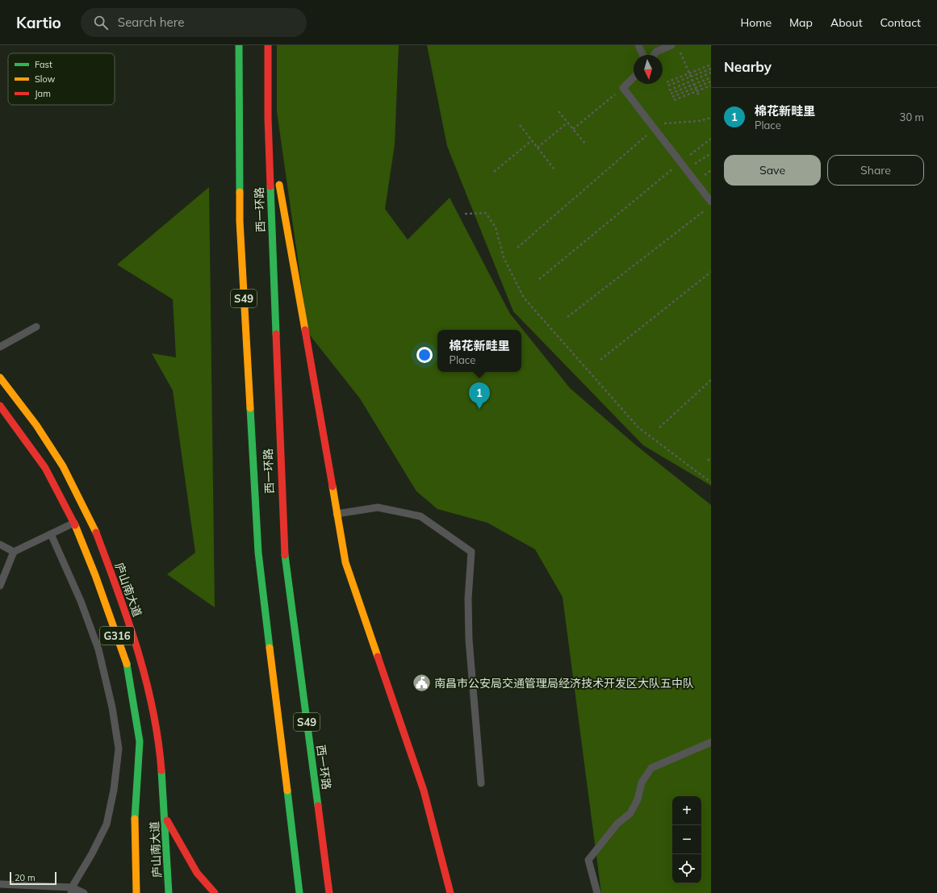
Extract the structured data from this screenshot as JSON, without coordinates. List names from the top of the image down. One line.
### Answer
{"streets":{"highway":["西一环路","S49","庐山南大道","G316"]},"places":{"public building":["南昌市公安局交通管理局经济技术开发区大队五中队"]},"legend":["Fast","Slow","Jam"],"scale_bar":"20 m","north":"bottom","page":{"header":"Kartio","search":"Search here","nav":["Home","Map","About","Contact"],"heading":"Nearby","list":[{"mark":"1","name":"棉花新畦里","note":"Place","value":"30 m"}],"buttons":["Save","Share"],"popup":["棉花新畦里","Place"],"pins":"1","map_buttons":["+","−"],"scale":"20 m"}}
